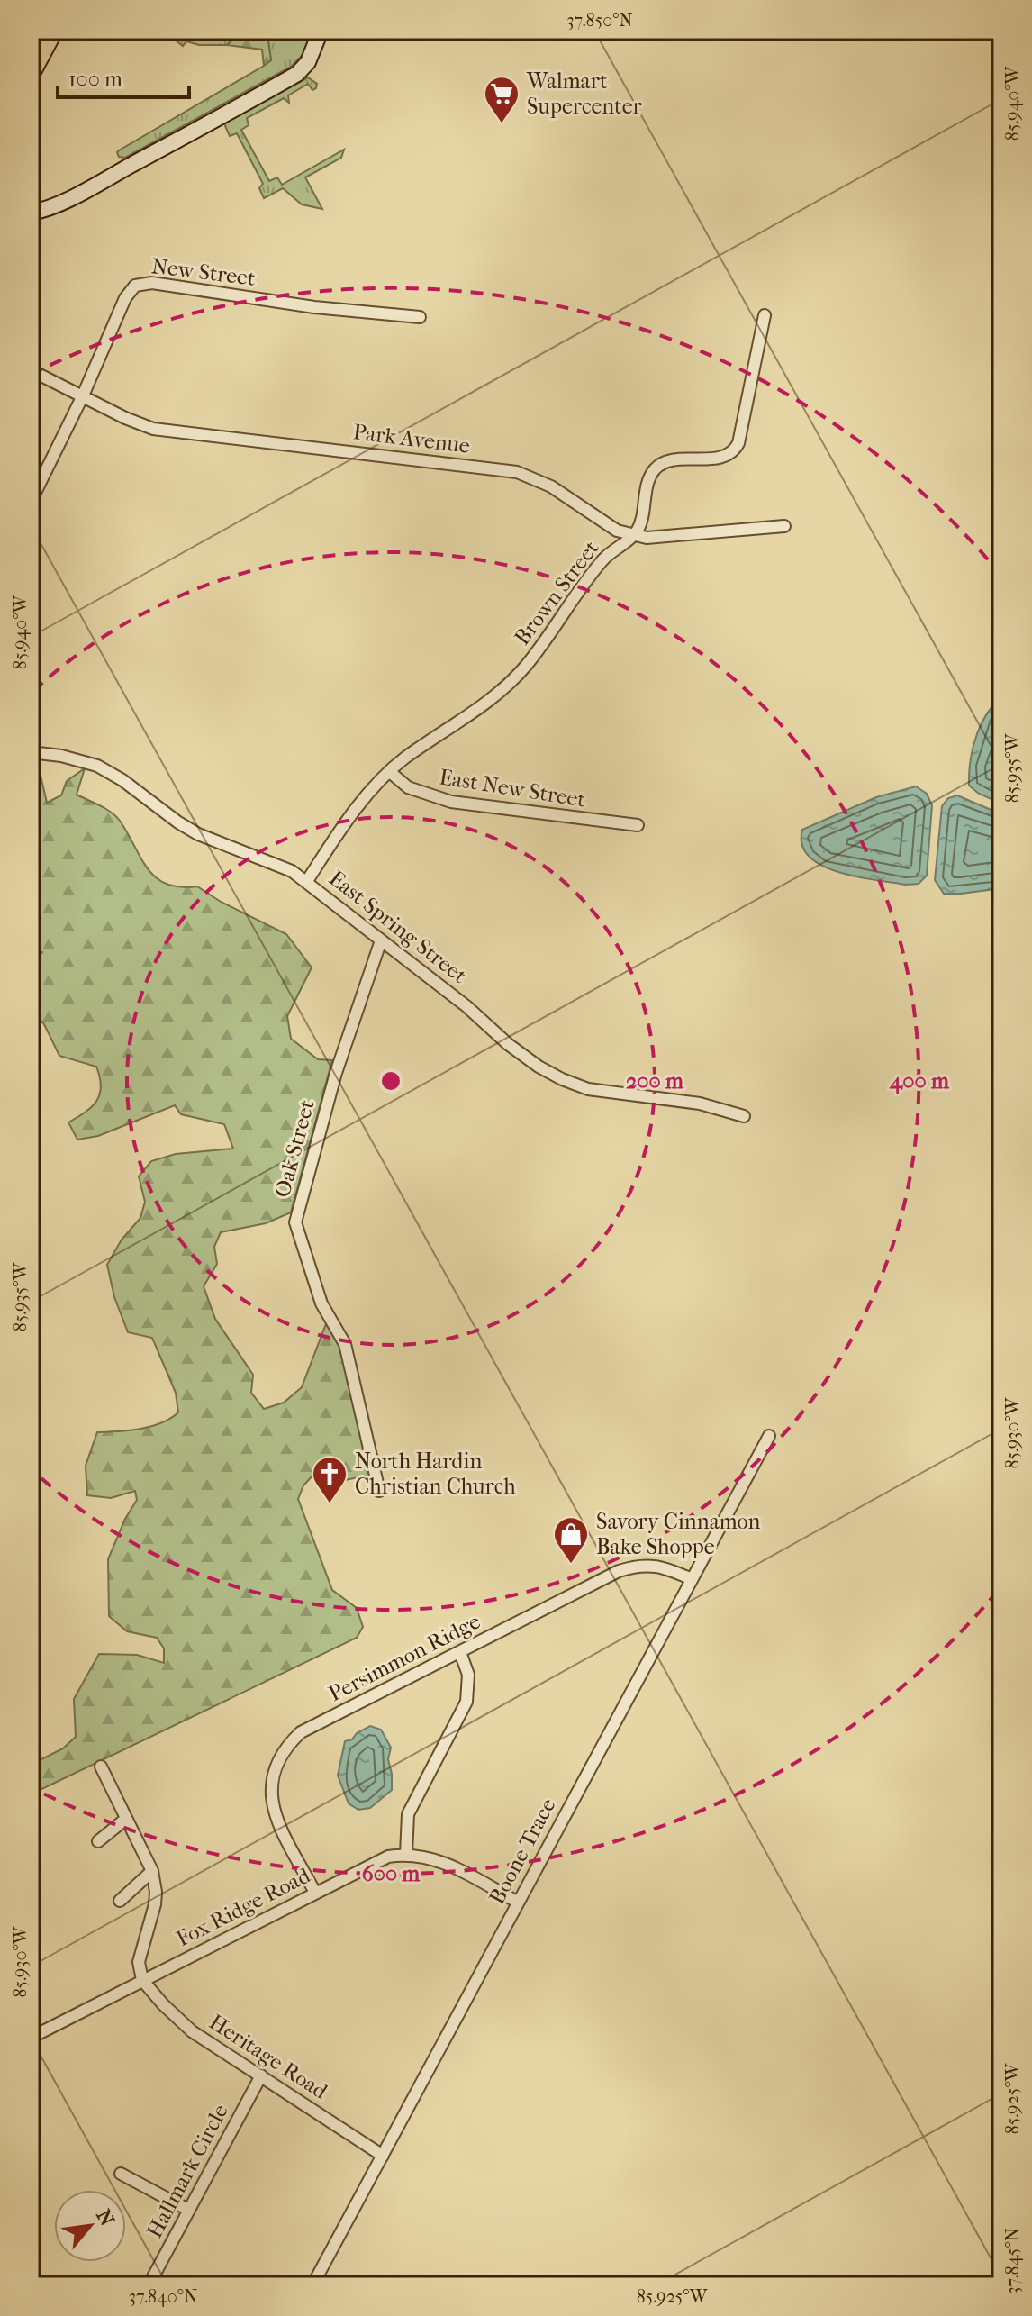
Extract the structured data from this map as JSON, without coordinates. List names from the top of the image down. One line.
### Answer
{"streets":{"street":["New Street","Park Avenue","Brown Street","East New Street","East Spring Street","Oak Street","Persimmon Ridge","Boone Trace","Fox Ridge Road","Heritage Road","Hallmark Circle"]},"crossings":[["New Street","Park Avenue"],["Park Avenue","Brown Street"],["Brown Street","East New Street"],["Brown Street","East Spring Street"],["East Spring Street","Oak Street"],["Persimmon Ridge","Boone Trace"],["Persimmon Ridge","Fox Ridge Road"],["Boone Trace","Fox Ridge Road"],["Boone Trace","Heritage Road"],["Fox Ridge Road","Heritage Road"],["Heritage Road","Hallmark Circle"]],"places":{"supermarket":["Walmart Supercenter"],"church":["North Hardin Christian Church"],"shop":["Savory Cinnamon Bake Shoppe"]},"scale_bar":"100 m","north":"top right","coordinates":["37.850°N","85.940°W","85.935°W","85.930°W","85.925°W","37.845°N","37.840°N"],"rings":["200 m","400 m","600 m"]}
